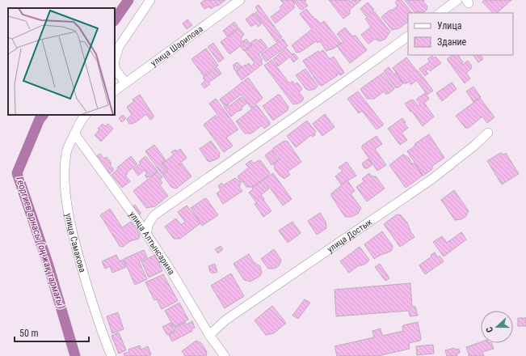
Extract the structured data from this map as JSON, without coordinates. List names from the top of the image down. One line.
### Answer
{"streets":{"street":["улица Шарипова","улица Достык","улица Самакова","улица Алтынсарина"]},"crossings":[["улица Достык","улица Алтынсарина"],["улица Самакова","улица Алтынсарина"]],"water":["Георгиев арнасы (оң жақ тармағы)"],"legend":["Улица","Здание"],"scale_bar":"50 m","north":"left"}
